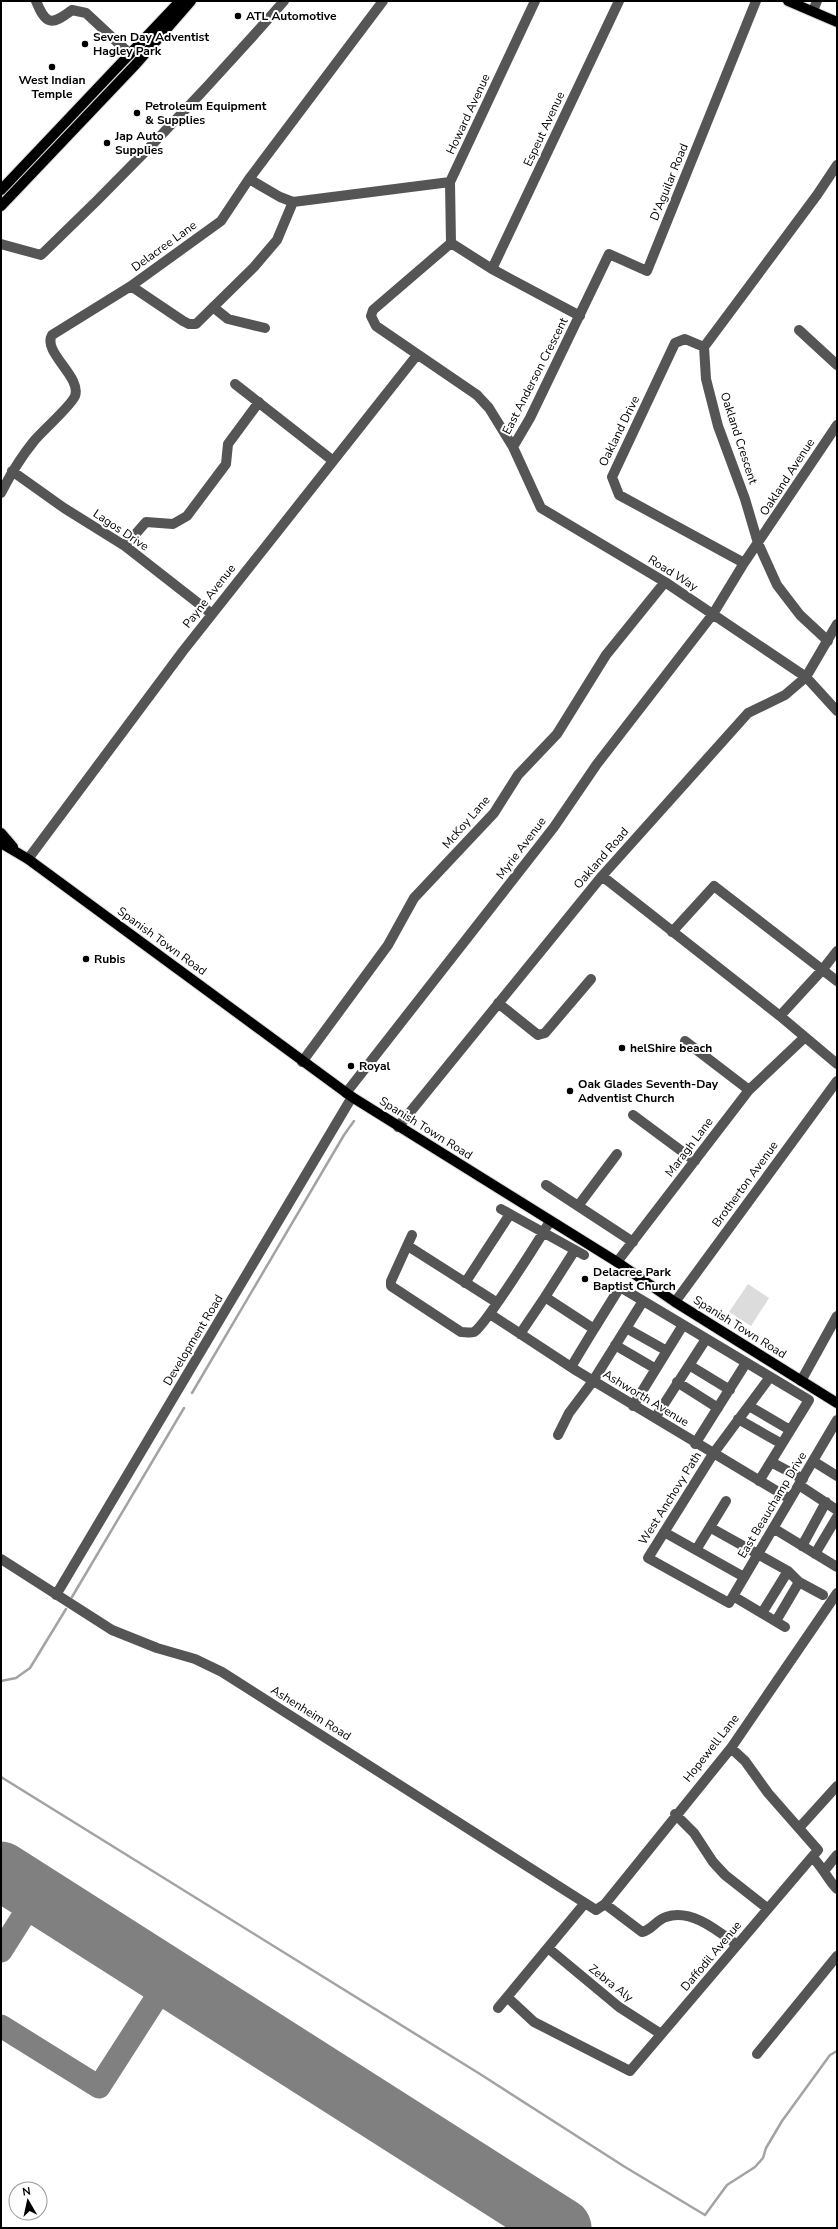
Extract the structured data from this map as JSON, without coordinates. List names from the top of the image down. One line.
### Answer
{"streets":{"main road":["Spanish Town Road"],"street":["Howard Avenue","Espeut Avenue","D'Aguilar Road","Delacree Lane","East Anderson Crescent","Oakland Drive","Oakland Crescent","Oakland Avenue","Lagos Drive","Road Way","Payne Avenue","McKoy Lane","Myrie Avenue","Oakland Road","Maragh Lane","Brotherton Avenue","Development Road","Ashworth Avenue","West Anchovy Path","East Beauchamp Drive","Ashenheim Road","Hopewell Lane","Daffodil Avenue","Zebra Aly"]},"crossings":[["Howard Avenue","Road Way"],["D'Aguilar Road","East Anderson Crescent"],["Delacree Lane","Lagos Drive"],["East Anderson Crescent","Road Way"],["Oakland Drive","Oakland Crescent"],["Oakland Drive","Oakland Avenue"],["Oakland Drive","Myrie Avenue"],["Oakland Crescent","Oakland Avenue"],["Oakland Crescent","Oakland Road"],["Oakland Avenue","Myrie Avenue"],["Lagos Drive","Payne Avenue"],["Road Way","Payne Avenue"],["Road Way","McKoy Lane"],["Road Way","Myrie Avenue"],["Road Way","Oakland Road"],["Payne Avenue","Spanish Town Road"],["McKoy Lane","Spanish Town Road"],["Myrie Avenue","Spanish Town Road"],["Myrie Avenue","Development Road"],["Oakland Road","Spanish Town Road"],["Spanish Town Road","Maragh Lane"],["Spanish Town Road","Brotherton Avenue"],["Spanish Town Road","Development Road"],["Development Road","Ashenheim Road"],["Ashworth Avenue","West Anchovy Path"],["Ashworth Avenue","East Beauchamp Drive"],["West Anchovy Path","East Beauchamp Drive"],["Ashenheim Road","Hopewell Lane"],["Ashenheim Road","Daffodil Avenue"],["Daffodil Avenue","Zebra Aly"]],"places":["ATL Automotive","Seven Day Adventist Hagley Park","West Indian Temple","Petroleum Equipment & Supplies","Jap Auto Supplies","Rubis","helShire beach","Royal","Oak Glades Seventh-Day Adventist Church","Delacree Park Baptist Church"],"north":"top"}
